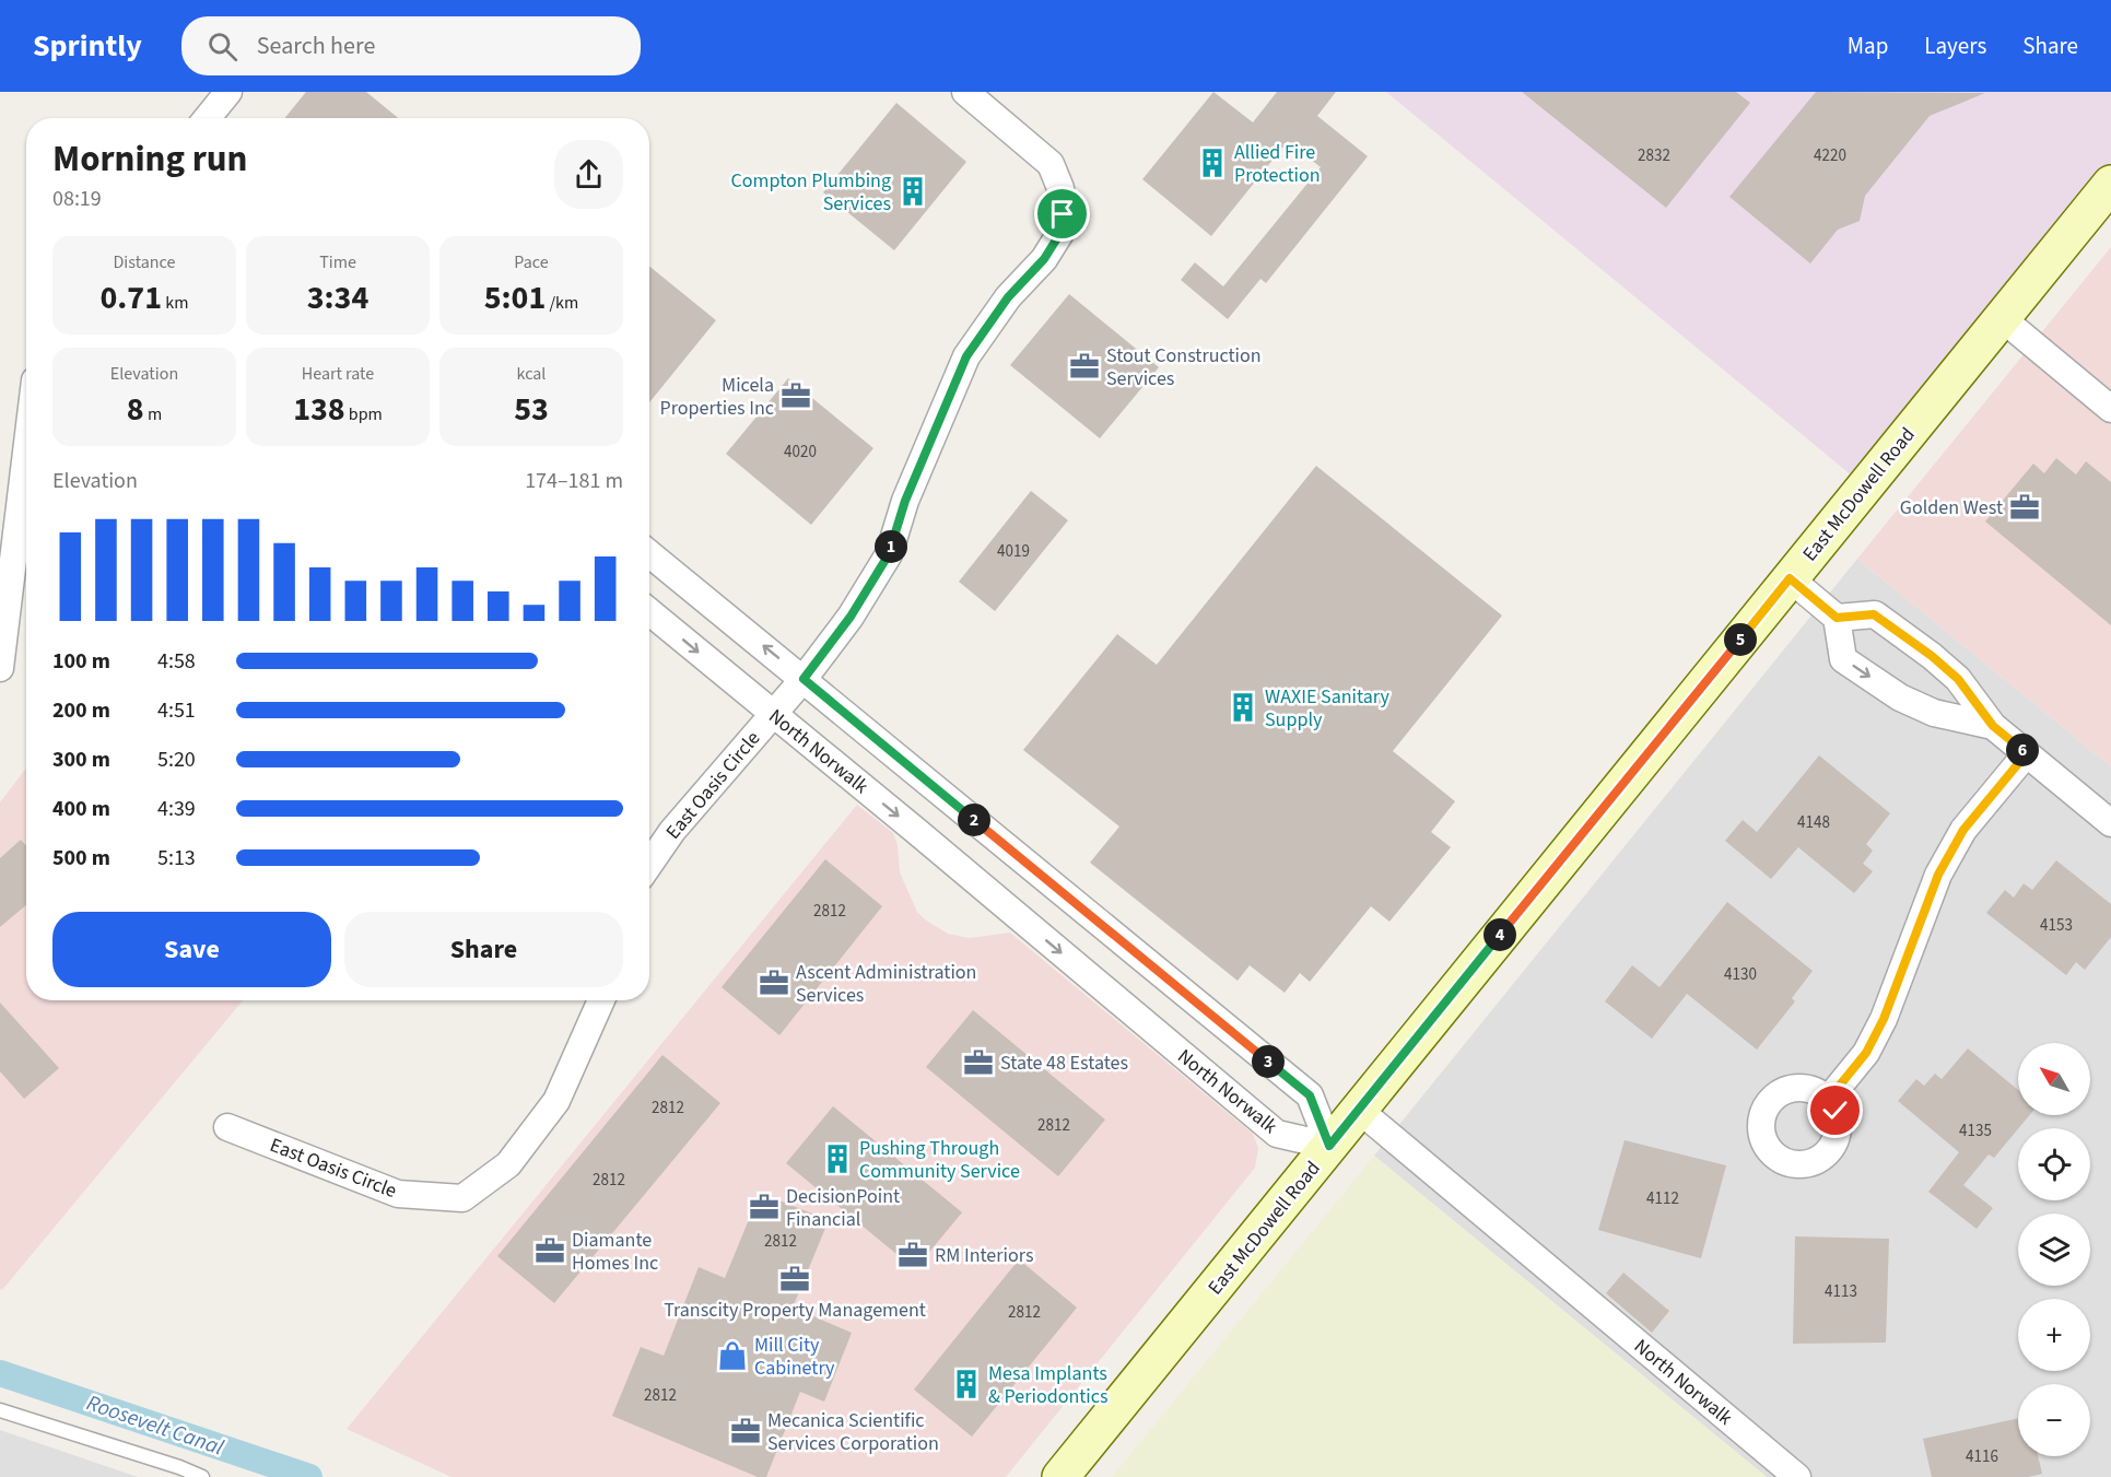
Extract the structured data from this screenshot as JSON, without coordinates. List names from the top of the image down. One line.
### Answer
{"streets":{"main road":["East McDowell Road"],"street":["North Norwalk","East Oasis Circle"]},"crossings":[["East McDowell Road","North Norwalk"],["North Norwalk","East Oasis Circle"]],"water":["Roosevelt Canal"],"places":{"building":["Allied Fire Protection","Compton Plumbing Services","WAXIE Sanitary Supply","Pushing Through Community Service","Mesa Implants & Periodontics"],"office":["Stout Construction Services","Micela Properties Inc","Golden West","Ascent Administration Services","State 48 Estates","DecisionPoint Financial","Diamante Homes Inc","RM Interiors","Transcity Property Management","Mecanica Scientific Services Corporation"],"shop":["Mill City Cabinetry"]},"house_numbers":["2832","4220","4020","4019","4148","2812","4153","4130","2812","2812","4135","2812","4112","2812","4113","2812","2812","4116"],"north":"top left","page":{"header":"Sprintly","search":"Search here","nav":["Map","Layers","Share"],"heading":["Morning run","08:19"],"stats":[["Distance","0.71 km"],["Time","3:34"],["Pace","5:01 /km"],["Elevation","8 m"],["Heart rate","138 bpm"],["kcal","53"]],"chart":["Elevation","174–181 m"],"pins":["1","5","6","2","4","3"],"list":[{"name":"100 m","note":"4:58"},{"name":"200 m","note":"4:51"},{"name":"300 m","note":"5:20"},{"name":"400 m","note":"4:39"},{"name":"500 m","note":"5:13"}],"buttons":["Save","Share"],"map_buttons":["+","−"]}}
